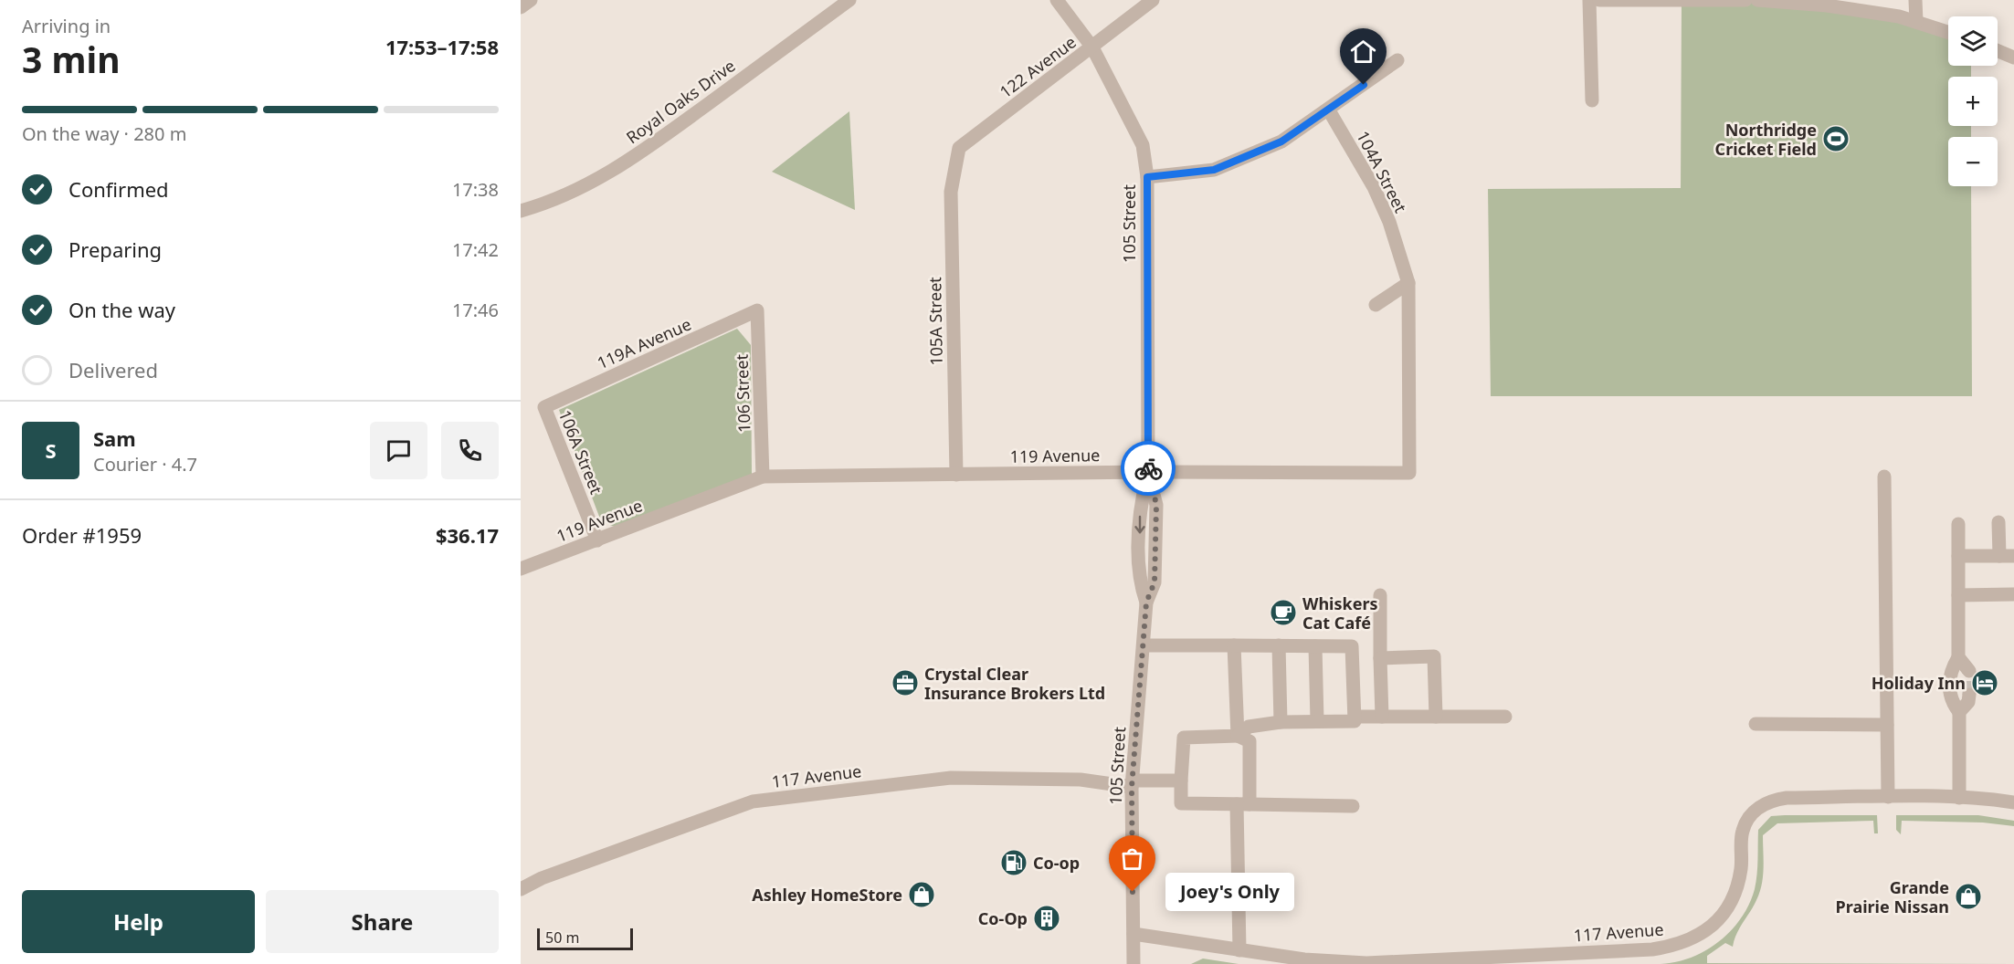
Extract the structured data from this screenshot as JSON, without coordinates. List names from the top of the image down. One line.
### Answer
{"streets":{"street":["122 Avenue","Royal Oaks Drive","104A Street","105 Street","105A Street","119A Avenue","106 Street","106A Street","119 Avenue","117 Avenue"]},"crossings":[["122 Avenue","105 Street"],["122 Avenue","105A Street"],["104A Street","119 Avenue"],["105 Street","119 Avenue"],["105 Street","117 Avenue"],["105A Street","119 Avenue"],["119A Avenue","106 Street"],["119A Avenue","106A Street"],["106 Street","119 Avenue"],["106A Street","119 Avenue"]],"places":{"sports":["Northridge Cricket Field"],"cafe":["Whiskers Cat Café"],"office":["Crystal Clear Insurance Brokers Ltd"],"hotel":["Holiday Inn"],"fuel station":["Co-op"],"other":["Joey's Only"],"shop":["Ashley HomeStore","Grande Prairie Nissan"],"building":["Co-Op"]},"scale_bar":"50 m","page":{"heading":["3 min","Arriving in","17:53–17:58"],"panel":["Sam","Courier · 4.7","Order #1959","$36.17"],"map_buttons":["+","−"],"bar":"On the way · 280 m","list":[["Confirmed","17:38"],["Preparing","17:42"],["On the way","17:46"],"Delivered"],"round":"S","bubble":"Joey's Only","buttons":["Help","Share"],"scale":"50 m"}}
